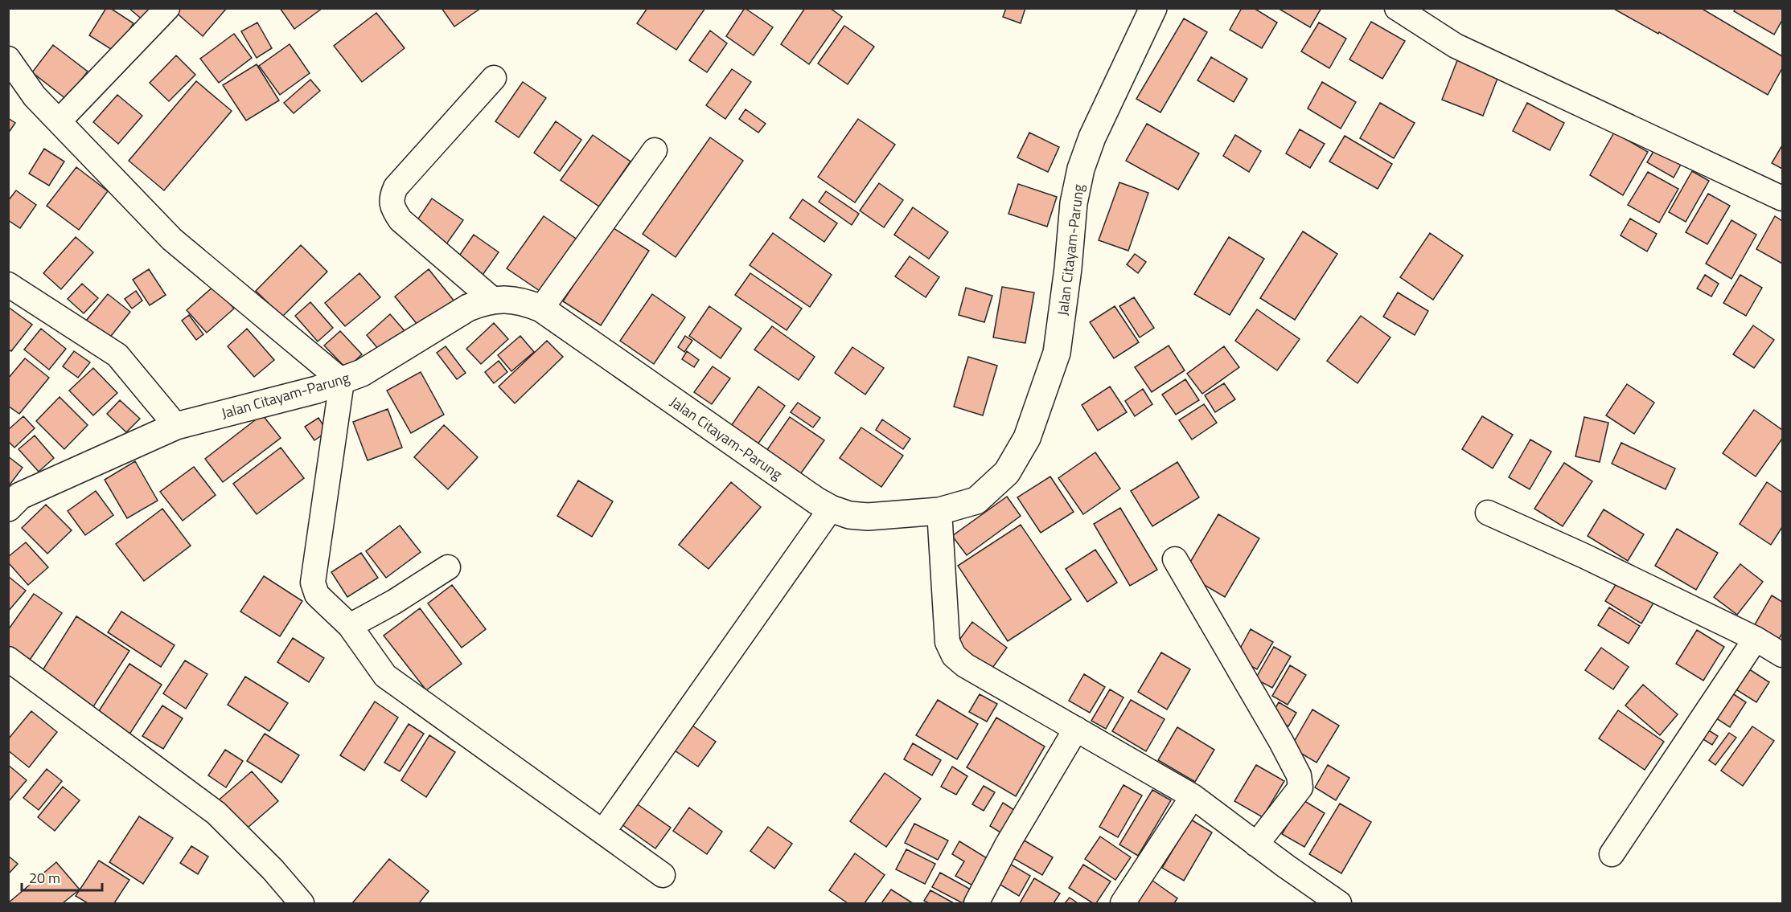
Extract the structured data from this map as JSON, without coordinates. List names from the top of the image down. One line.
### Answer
{"streets":{"street":["Jalan Citayam-Parung"]},"scale_bar":"20 m"}
